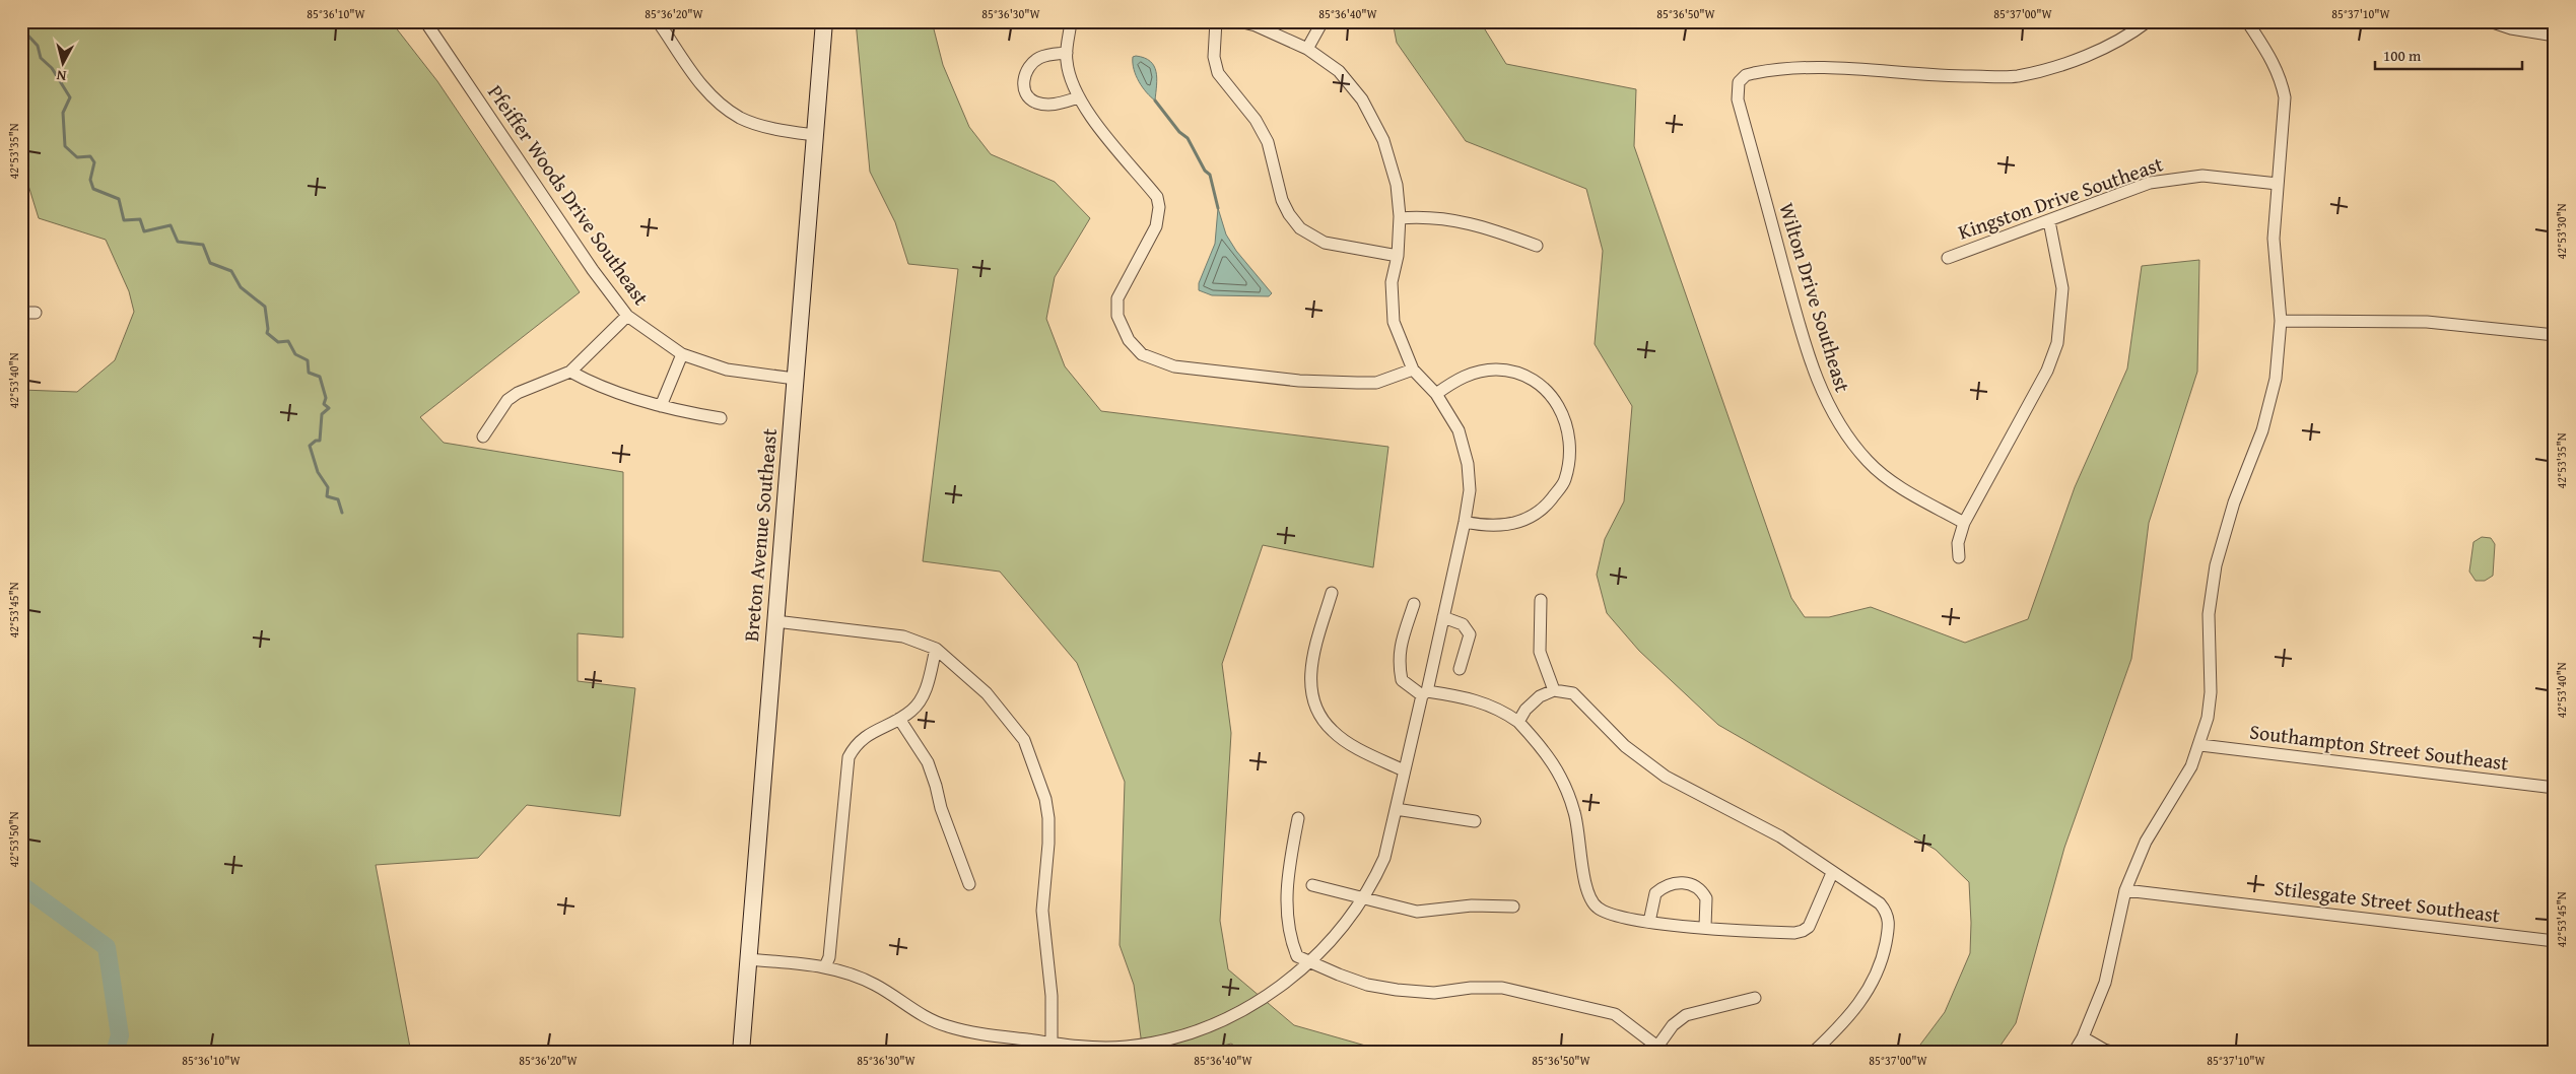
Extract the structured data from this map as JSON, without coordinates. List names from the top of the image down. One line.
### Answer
{"streets":{"main road":["Breton Avenue Southeast"],"street":["Pfeiffer Woods Drive Southeast","Kingston Drive Southeast","Wilton Drive Southeast","Southampton Street Southeast","Stilesgate Street Southeast"]},"crossings":[["Pfeiffer Woods Drive Southeast","Breton Avenue Southeast"]],"scale_bar":"100 m","north":"bottom","coordinates":["85°36'10\"W","85°36'20\"W","85°36'30\"W","85°36'40\"W","85°36'50\"W","85°37'00\"W","85°37'10\"W","42°53'35\"N","42°53'30\"N","42°53'40\"N","42°53'45\"N","42°53'50\"N"]}
